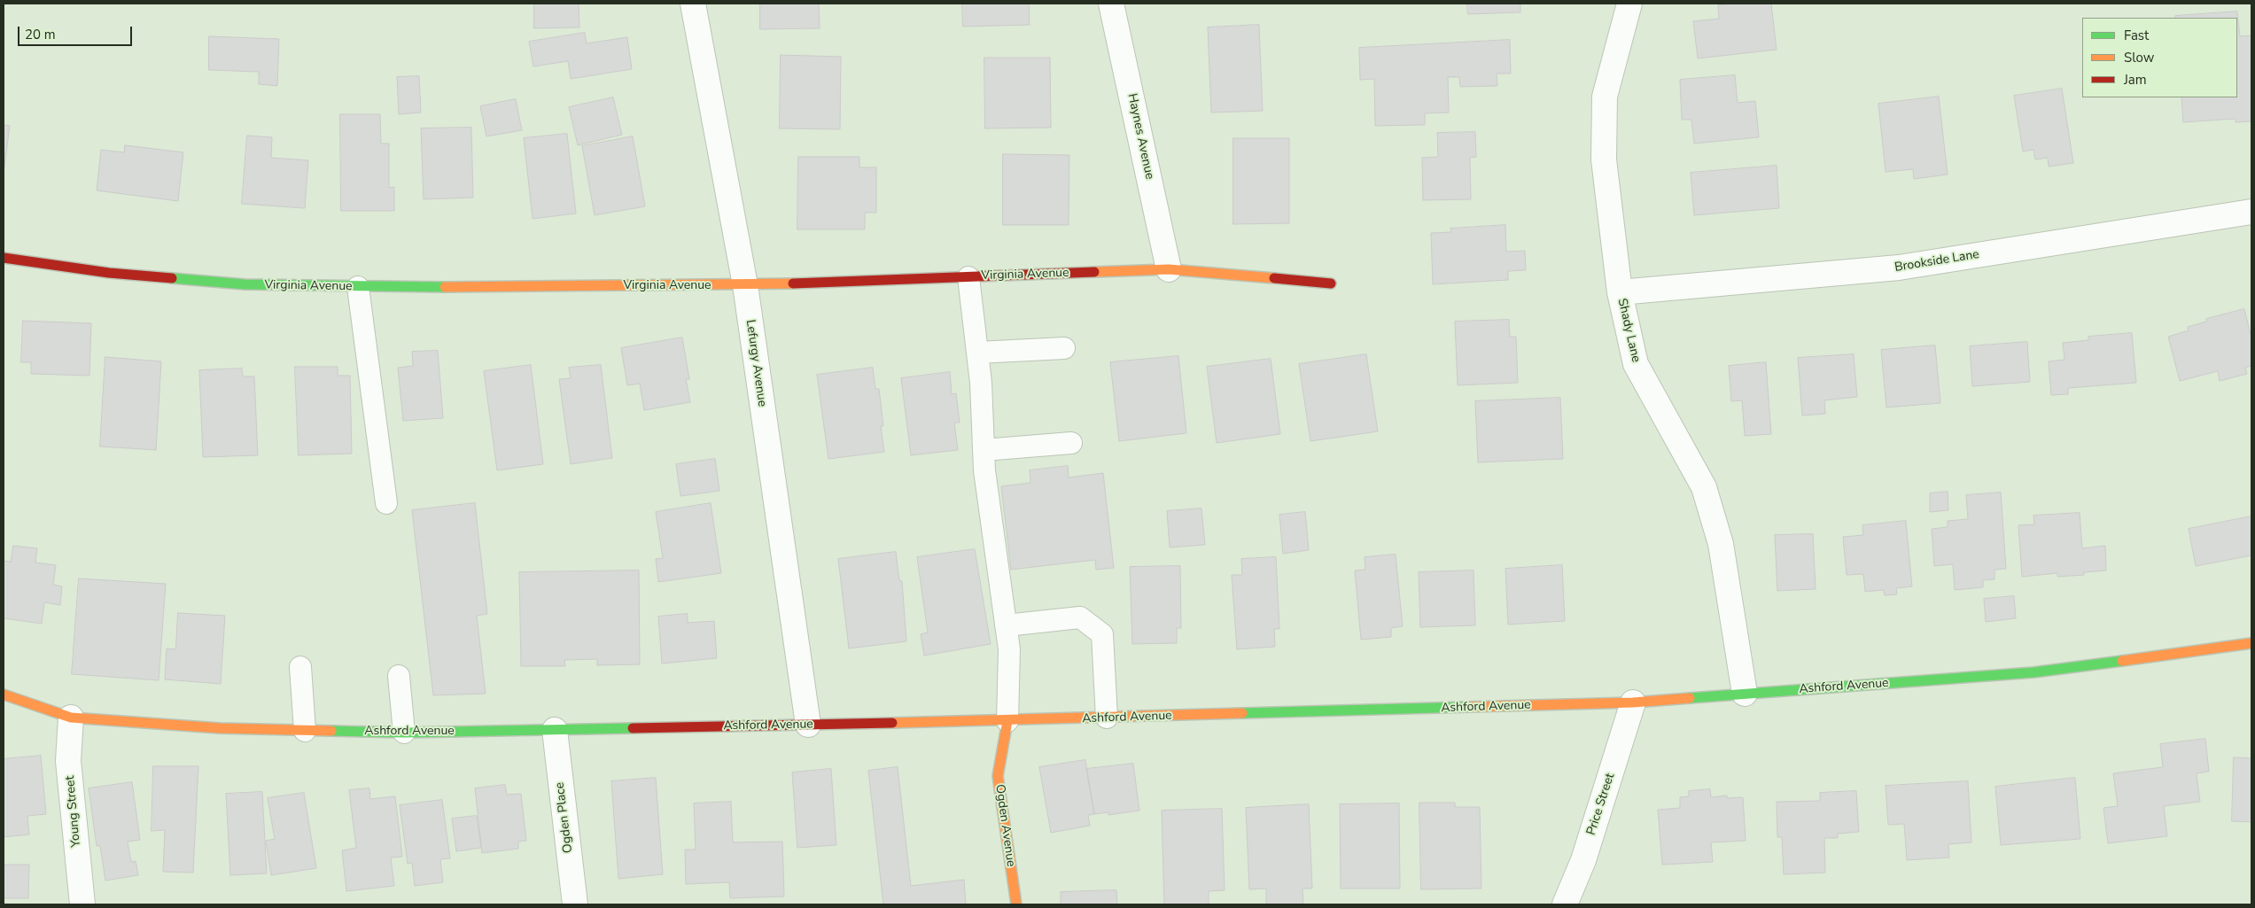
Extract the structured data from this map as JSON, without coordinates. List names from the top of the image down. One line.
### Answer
{"streets":{"main road":["Virginia Avenue","Ashford Avenue","Ogden Avenue"],"street":["Haynes Avenue","Brookside Lane","Shady Lane","Lefurgy Avenue","Price Street","Young Street","Ogden Place"]},"crossings":[["Haynes Avenue","Virginia Avenue"],["Brookside Lane","Shady Lane"],["Virginia Avenue","Lefurgy Avenue"],["Shady Lane","Ashford Avenue"],["Lefurgy Avenue","Ashford Avenue"],["Ashford Avenue","Price Street"],["Ashford Avenue","Young Street"],["Ashford Avenue","Ogden Place"],["Ashford Avenue","Ogden Avenue"]],"legend":["Fast","Slow","Jam"],"scale_bar":"20 m"}
